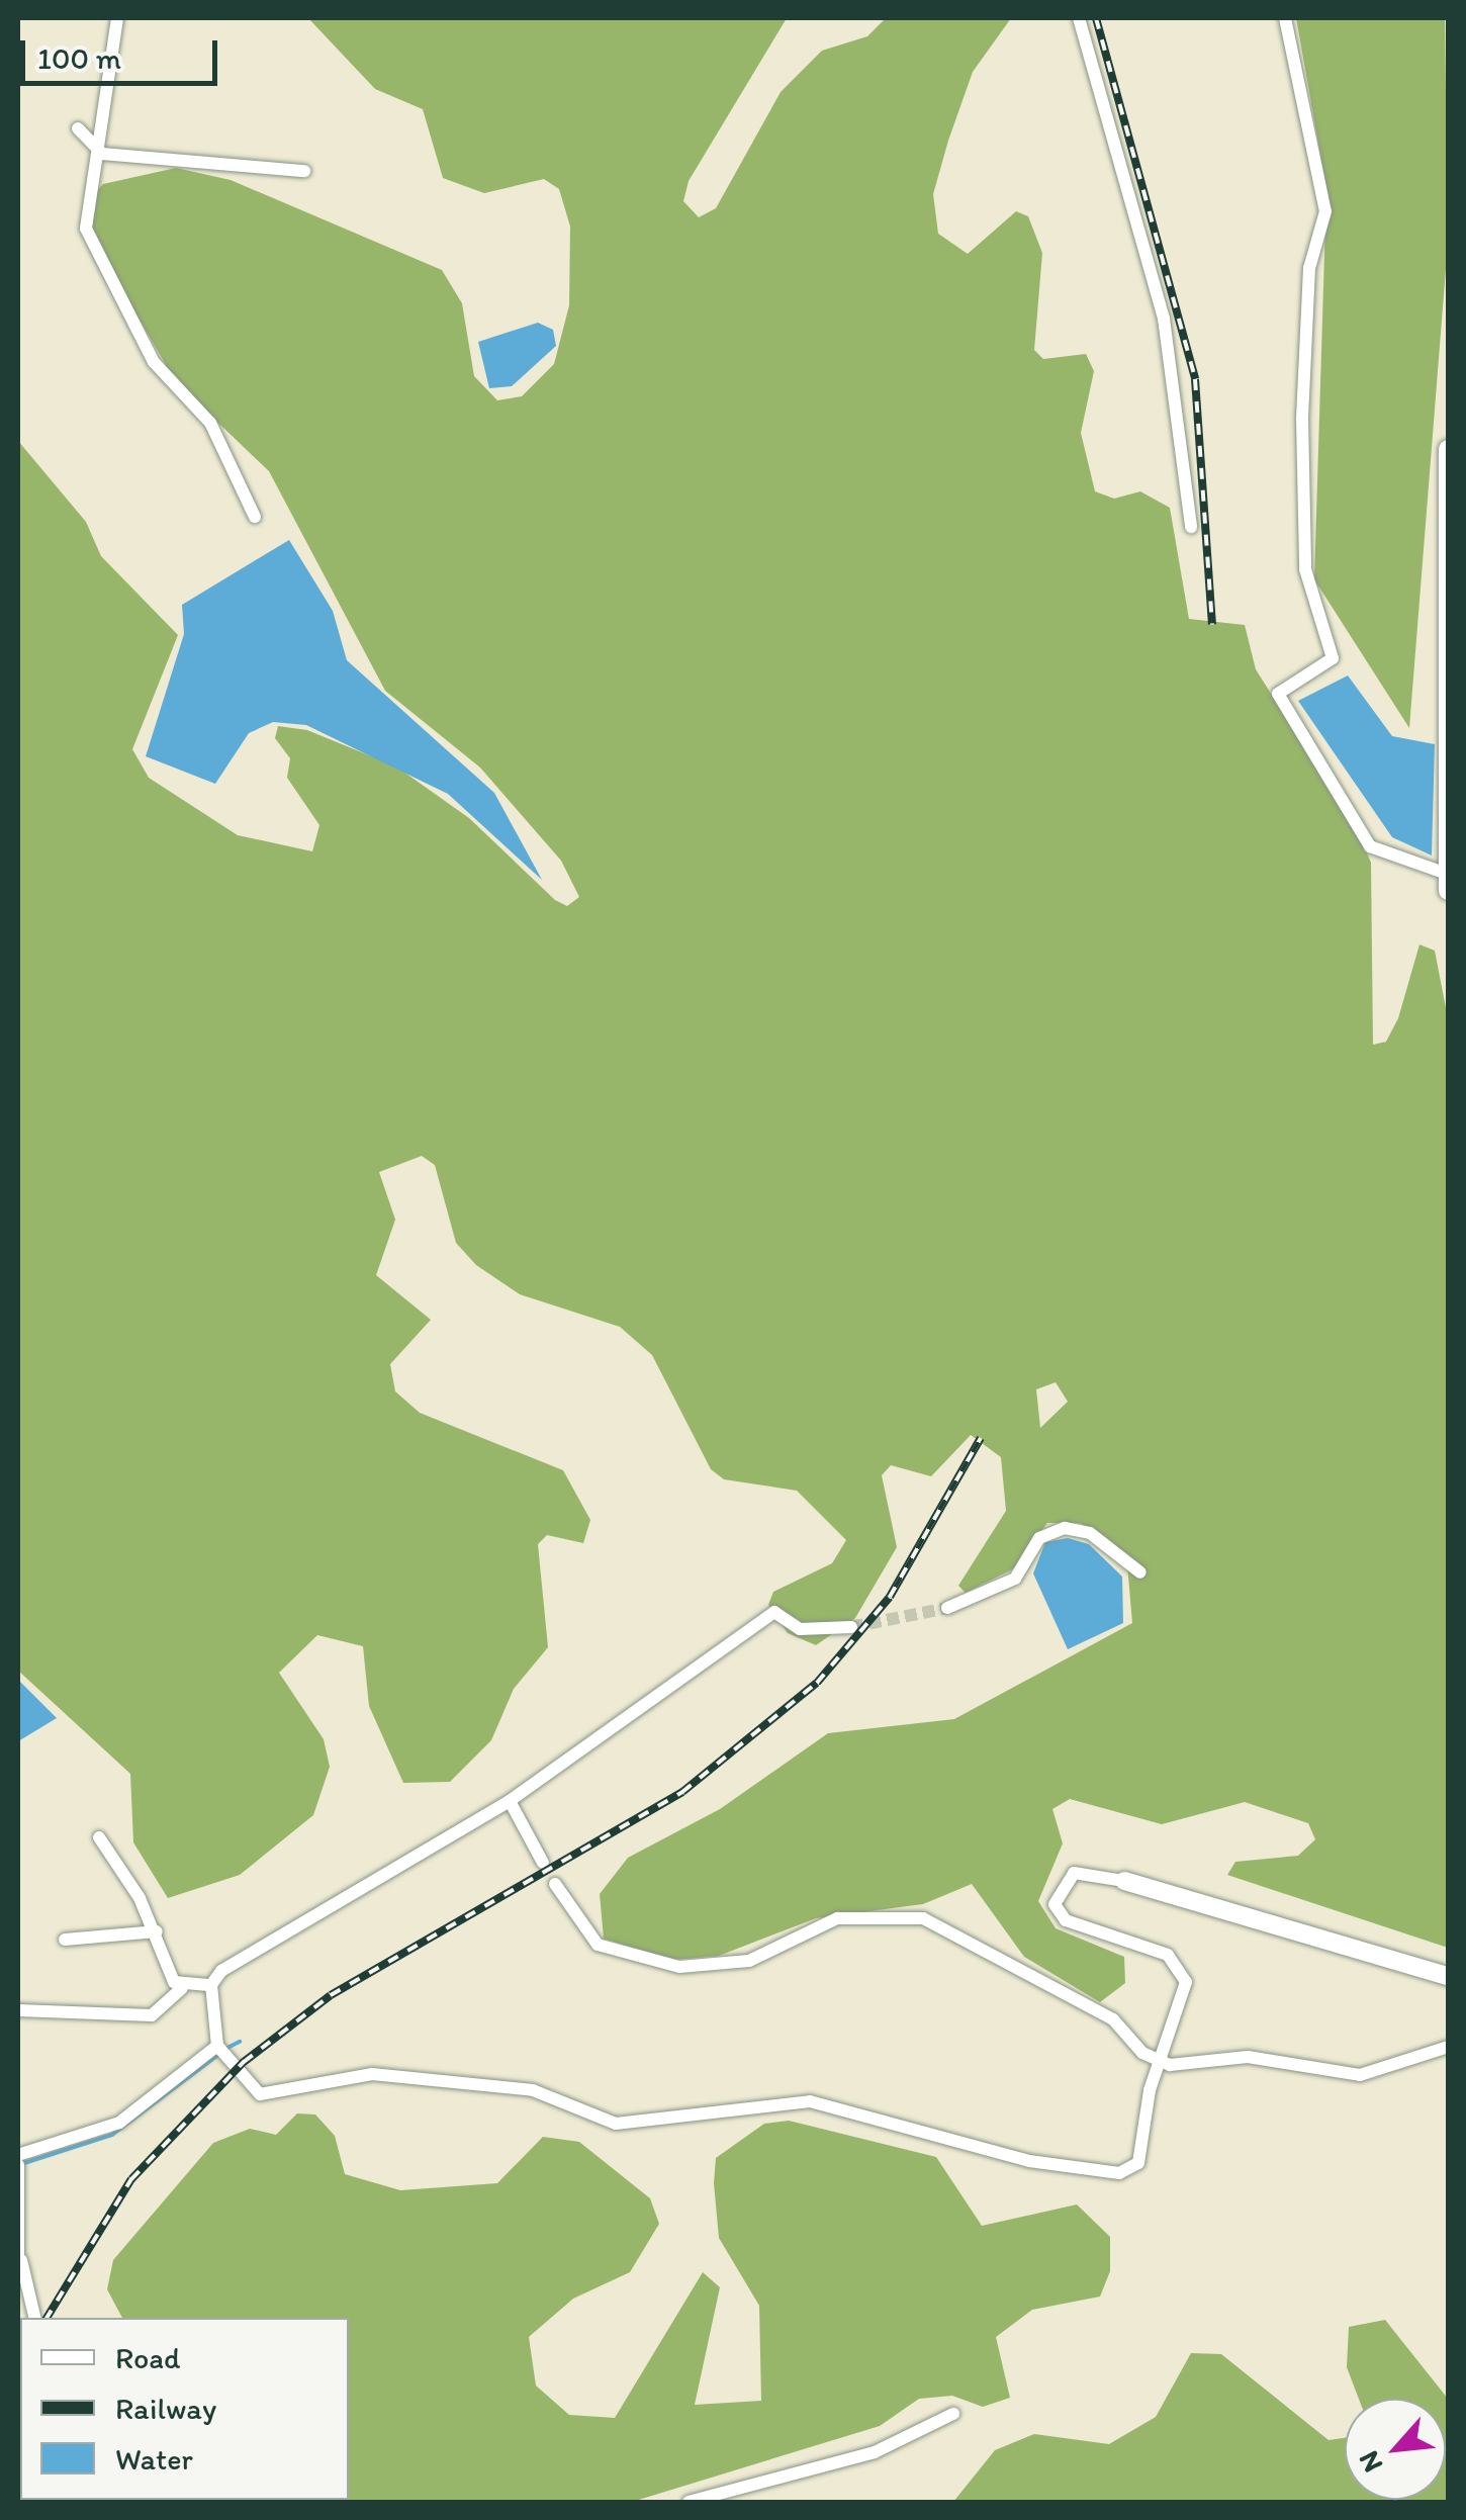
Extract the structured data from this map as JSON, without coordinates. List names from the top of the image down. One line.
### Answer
{"legend":["Road","Railway","Water"],"scale_bar":"100 m","north":"bottom left"}
